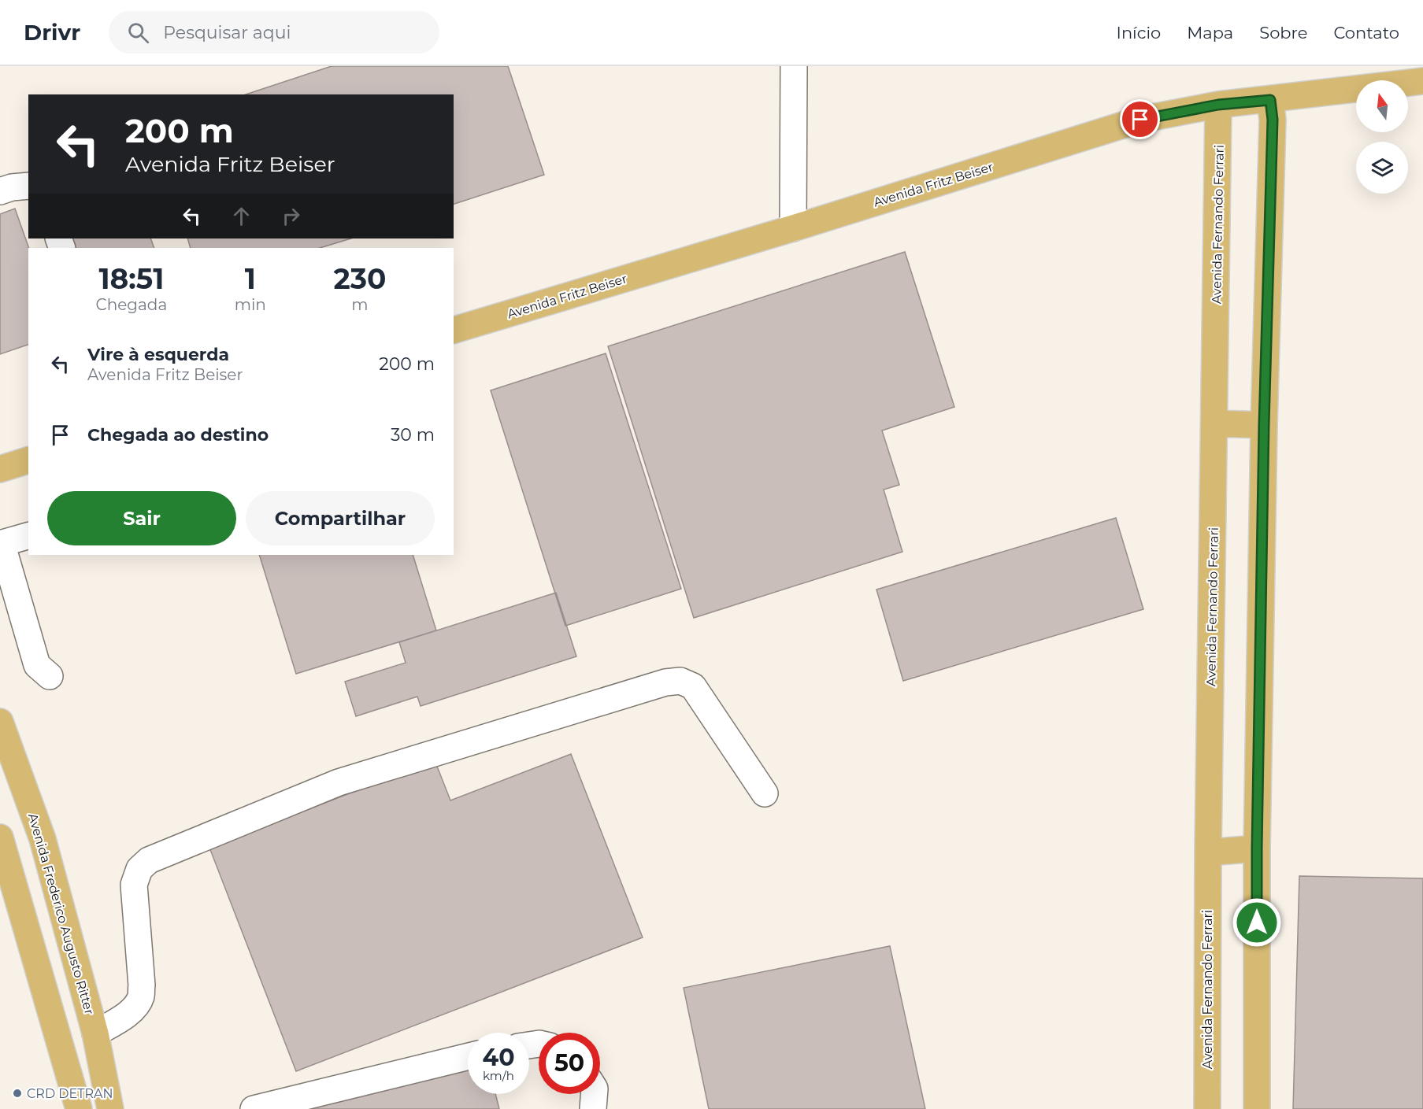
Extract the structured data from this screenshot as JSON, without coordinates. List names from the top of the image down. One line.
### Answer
{"streets":{"main road":["Avenida Fritz Beiser","Avenida Fernando Ferrari","Avenida Frederico Augusto Ritter"]},"crossings":[["Avenida Fritz Beiser","Avenida Fernando Ferrari"]],"places":["CRD DETRAN"],"north":"top","page":{"header":"Drivr","search":"Pesquisar aqui","nav":["Início","Mapa","Sobre","Contato"],"turn":["200 m","Avenida Fritz Beiser"],"eta":["18:51","Chegada","1","min","230","m"],"list":[{"name":"Vire à esquerda","note":"Avenida Fritz Beiser","value":"200 m"},{"name":"Chegada ao destino","value":"30 m"}],"buttons":["Sair","Compartilhar"],"speed":"40 km/h","limit":"50"}}
